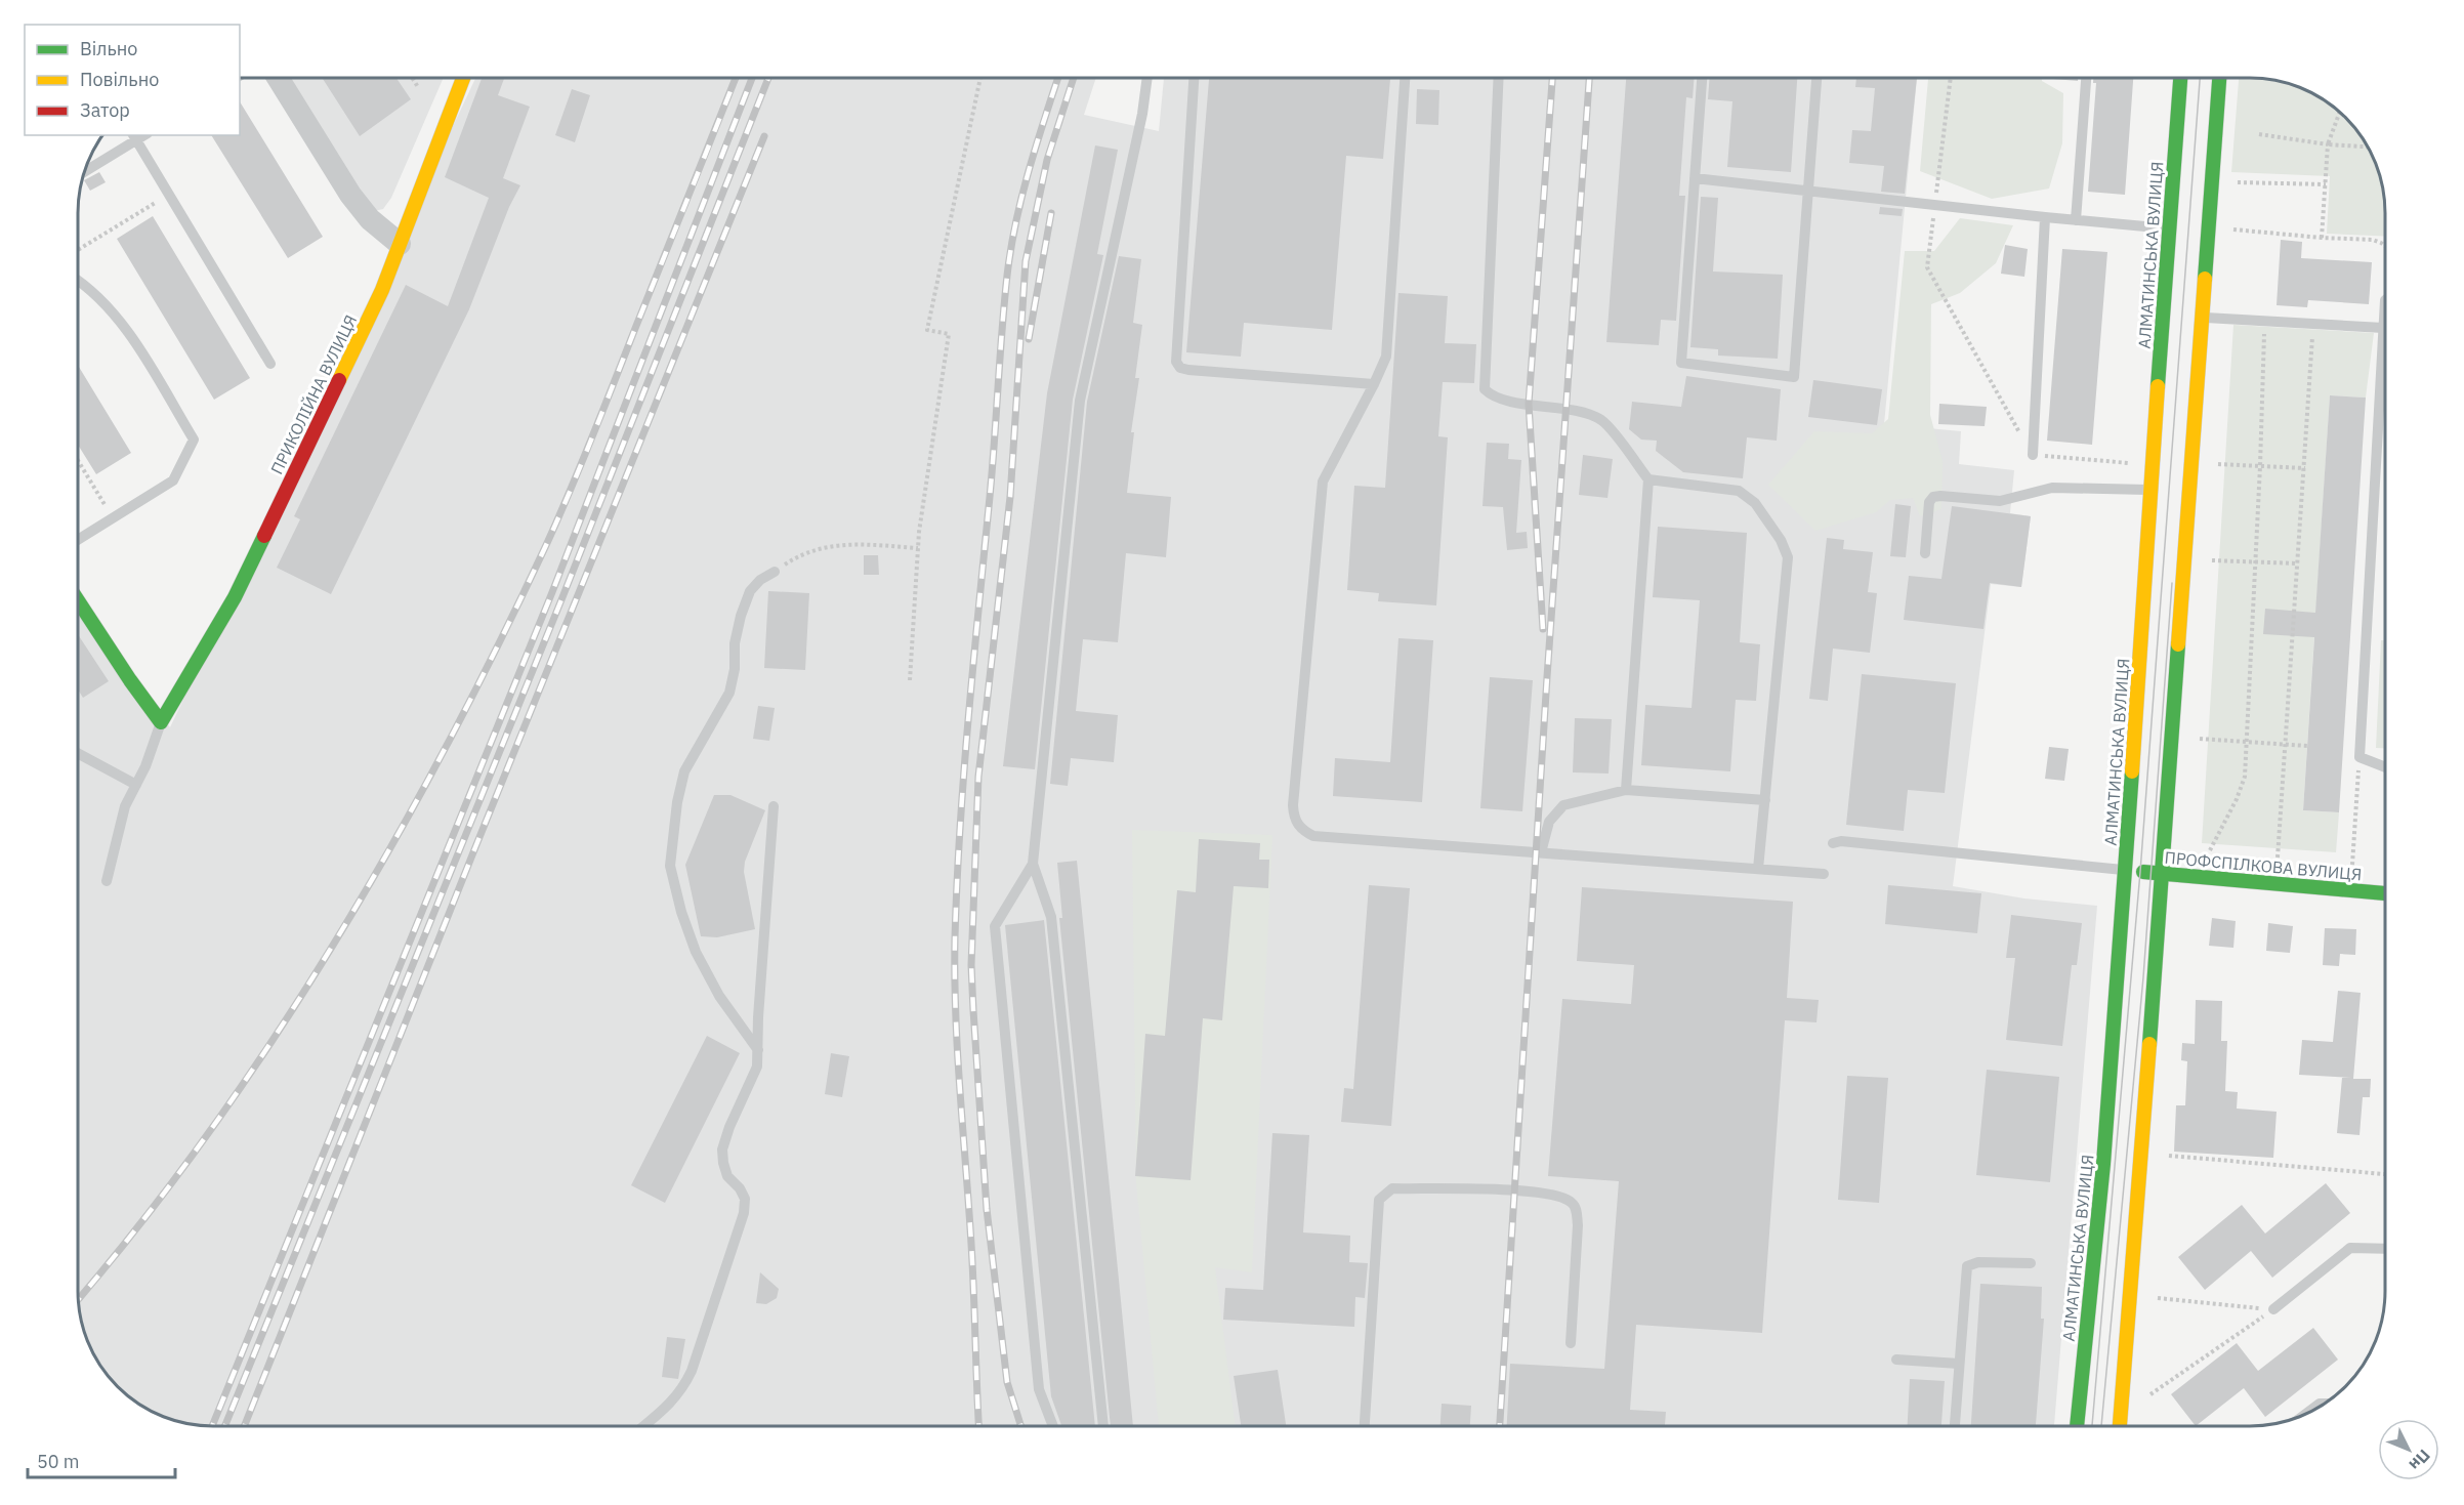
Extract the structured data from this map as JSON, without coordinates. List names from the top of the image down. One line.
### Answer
{"streets":{"street":["АЛМАТИНСЬКА ВУЛИЦЯ","ПРИКОЛІЙНА ВУЛИЦЯ","ПРОФСПІЛКОВА ВУЛИЦЯ"]},"crossings":[["АЛМАТИНСЬКА ВУЛИЦЯ","ПРОФСПІЛКОВА ВУЛИЦЯ"]],"legend":["Вільно","Повільно","Затор"],"scale_bar":"50 m","north":"bottom right"}
